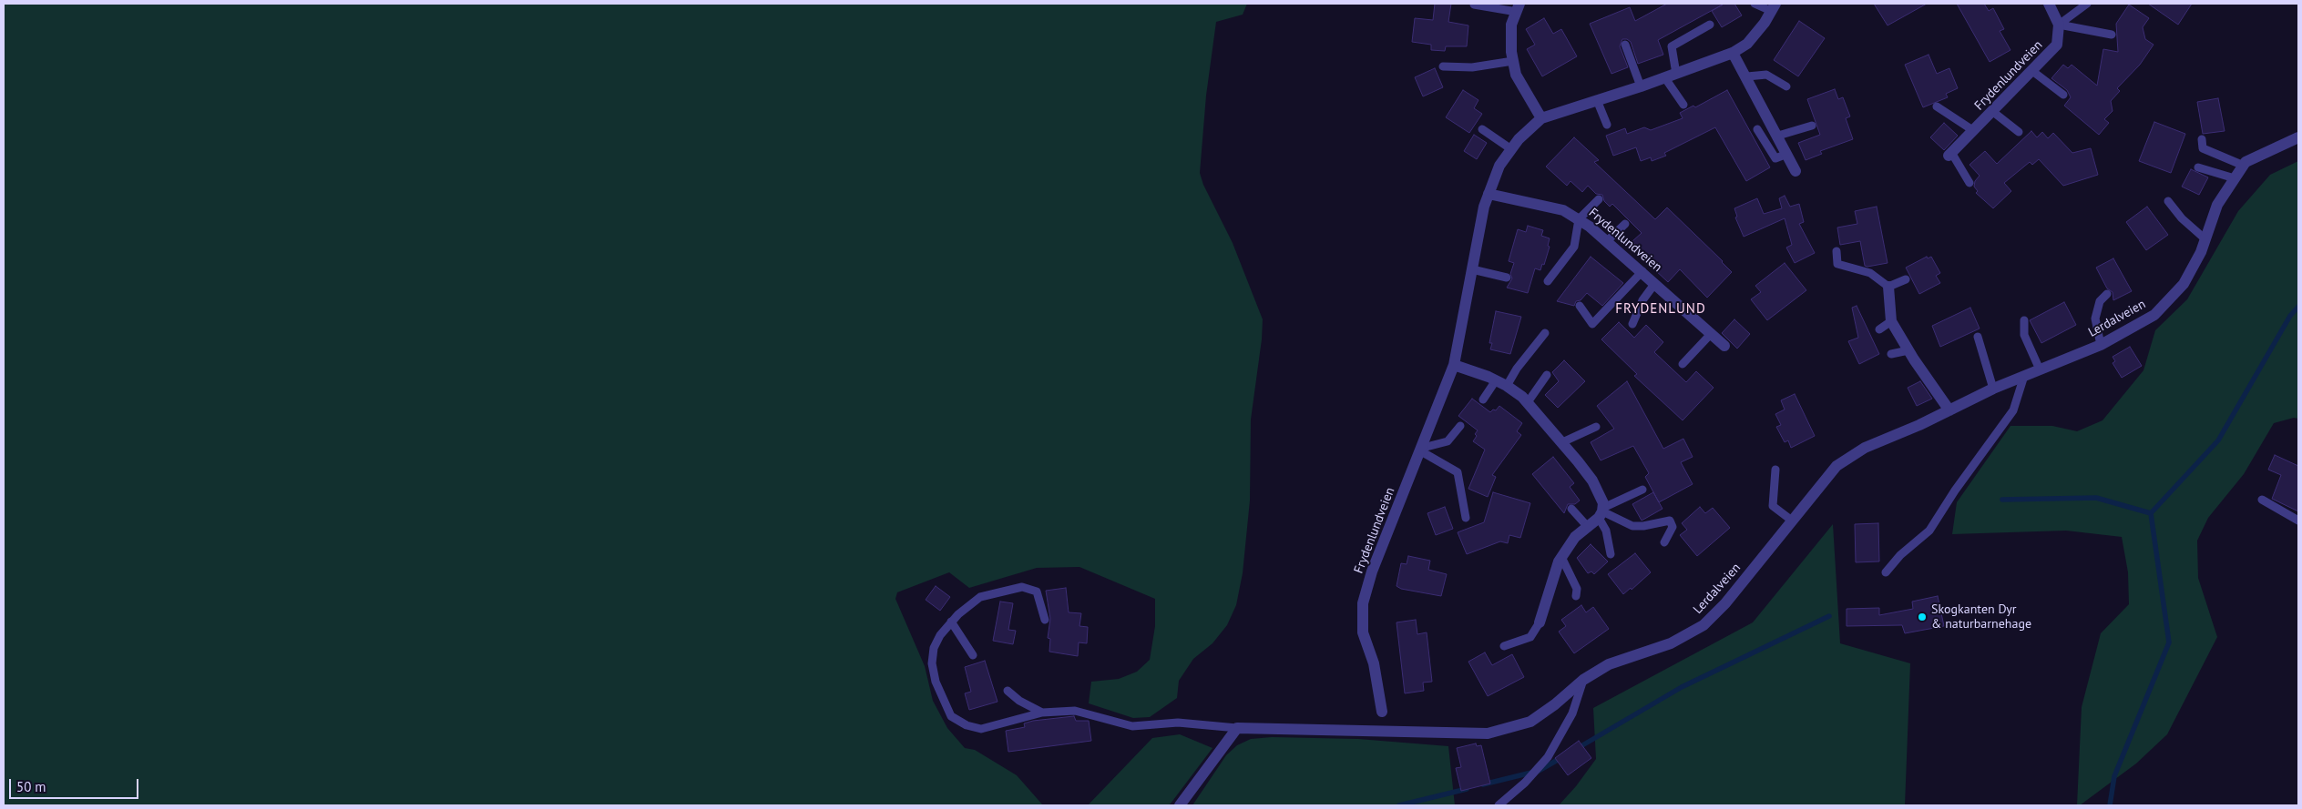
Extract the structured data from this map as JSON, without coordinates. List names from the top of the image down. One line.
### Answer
{"streets":{"street":["Frydenlundveien","Lerdalveien"]},"districts":["FRYDENLUND"],"places":["Skogkanten Dyr & naturbarnehage"],"scale_bar":"50 m"}
